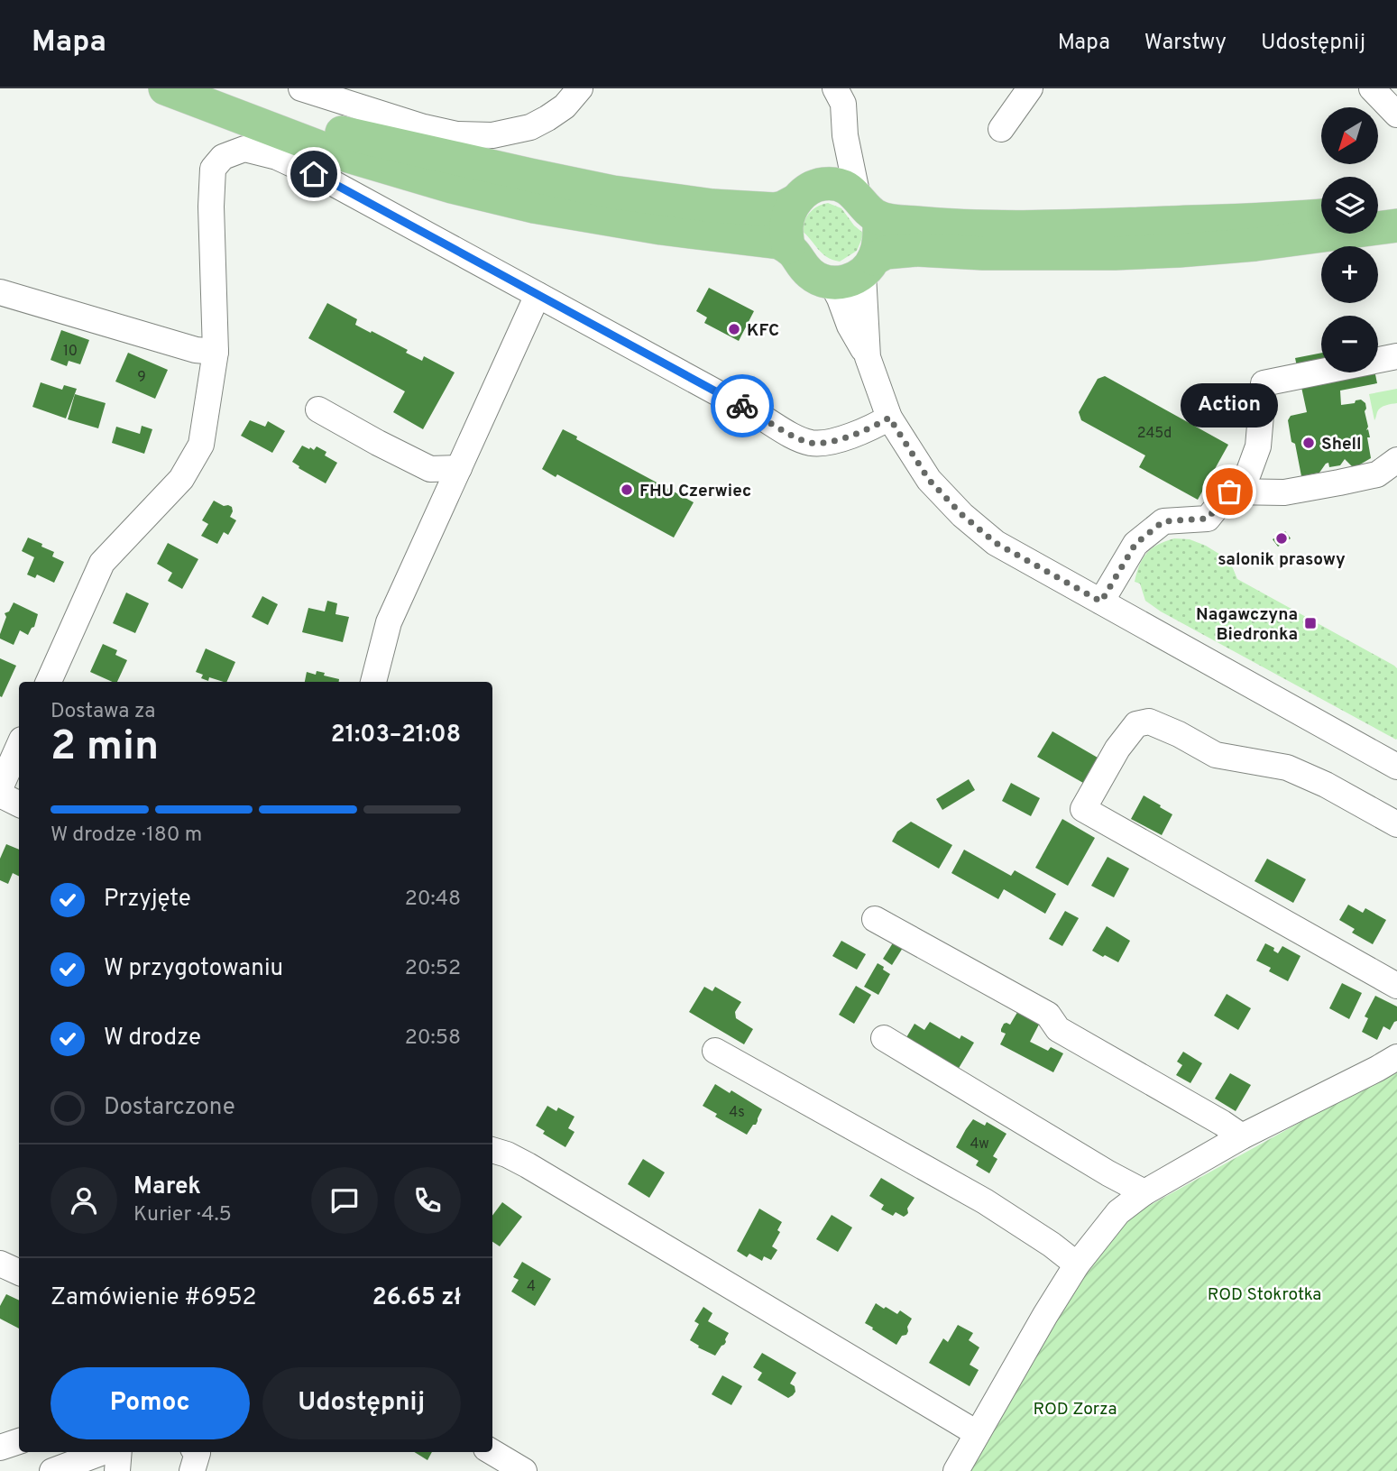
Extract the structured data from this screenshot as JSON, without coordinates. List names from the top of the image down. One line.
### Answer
{"parks":["ROD Stokrotka","ROD Zorza"],"places":{"other":["KFC","Shell","FHU Czerwiec","Action","salonik prasowy"],"transit":["Nagawczyna Biedronka"]},"house_numbers":["10","9","245d","4s","4w","4"],"north":"bottom left","page":{"header":"Mapa","nav":["Mapa","Warstwy","Udostępnij"],"map_buttons":["+","−"],"bubble":"Action","heading":["2 min","Dostawa za","21:03–21:08"],"panel":["Marek","Kurier · 4.5","Zamówienie #6952","26.65 zł"],"bar":"W drodze · 180 m","list":[["Przyjęte","20:48"],["W przygotowaniu","20:52"],["W drodze","20:58"],"Dostarczone"],"buttons":["Pomoc","Udostępnij"]}}
